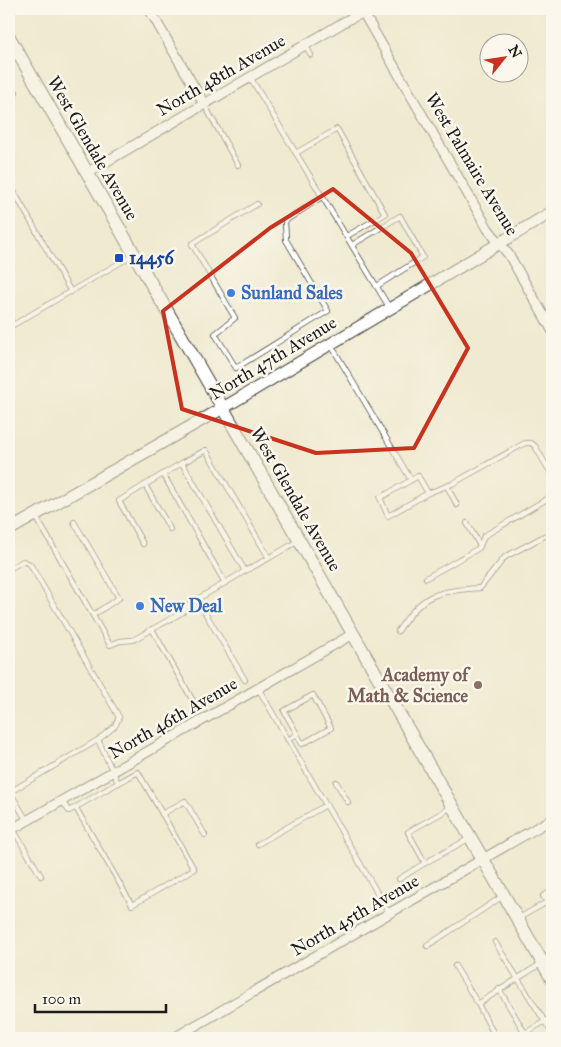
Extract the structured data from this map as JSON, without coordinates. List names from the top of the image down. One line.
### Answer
{"streets":{"main road":["West Glendale Avenue"],"street":["North 48th Avenue","West Palmaire Avenue","North 47th Avenue","North 46th Avenue","North 45th Avenue"]},"crossings":[["North 48th Avenue","West Glendale Avenue"],["North 48th Avenue","West Palmaire Avenue"],["West Glendale Avenue","North 47th Avenue"],["West Glendale Avenue","North 46th Avenue"],["West Glendale Avenue","North 45th Avenue"],["West Palmaire Avenue","North 47th Avenue"]],"places":{"transit":["14456"],"other":["Sunland Sales","New Deal","Academy of Math & Science"]},"scale_bar":"100 m","north":"top right"}
